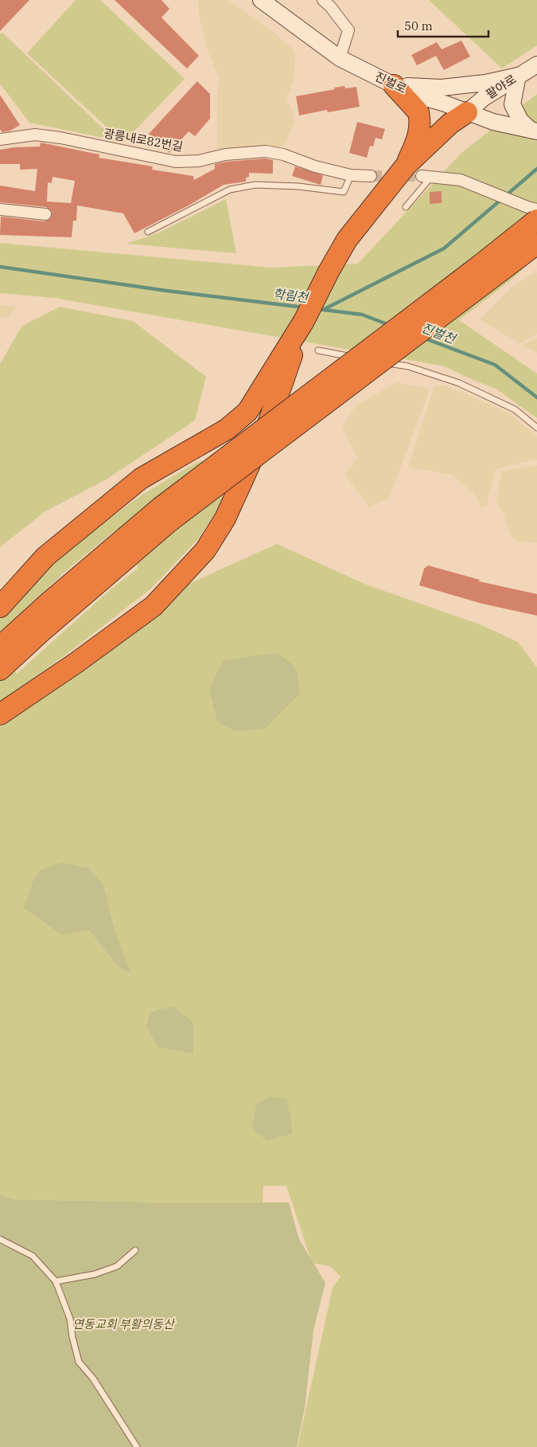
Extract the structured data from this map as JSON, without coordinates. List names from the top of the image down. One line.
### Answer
{"streets":{"street":["진벌로","팔야로","광릉내로82번길"]},"crossings":[["진벌로","팔야로"]],"water":["학림천","진벌천"],"parks":["연동교회 부활의동산"],"scale_bar":"50 m"}
